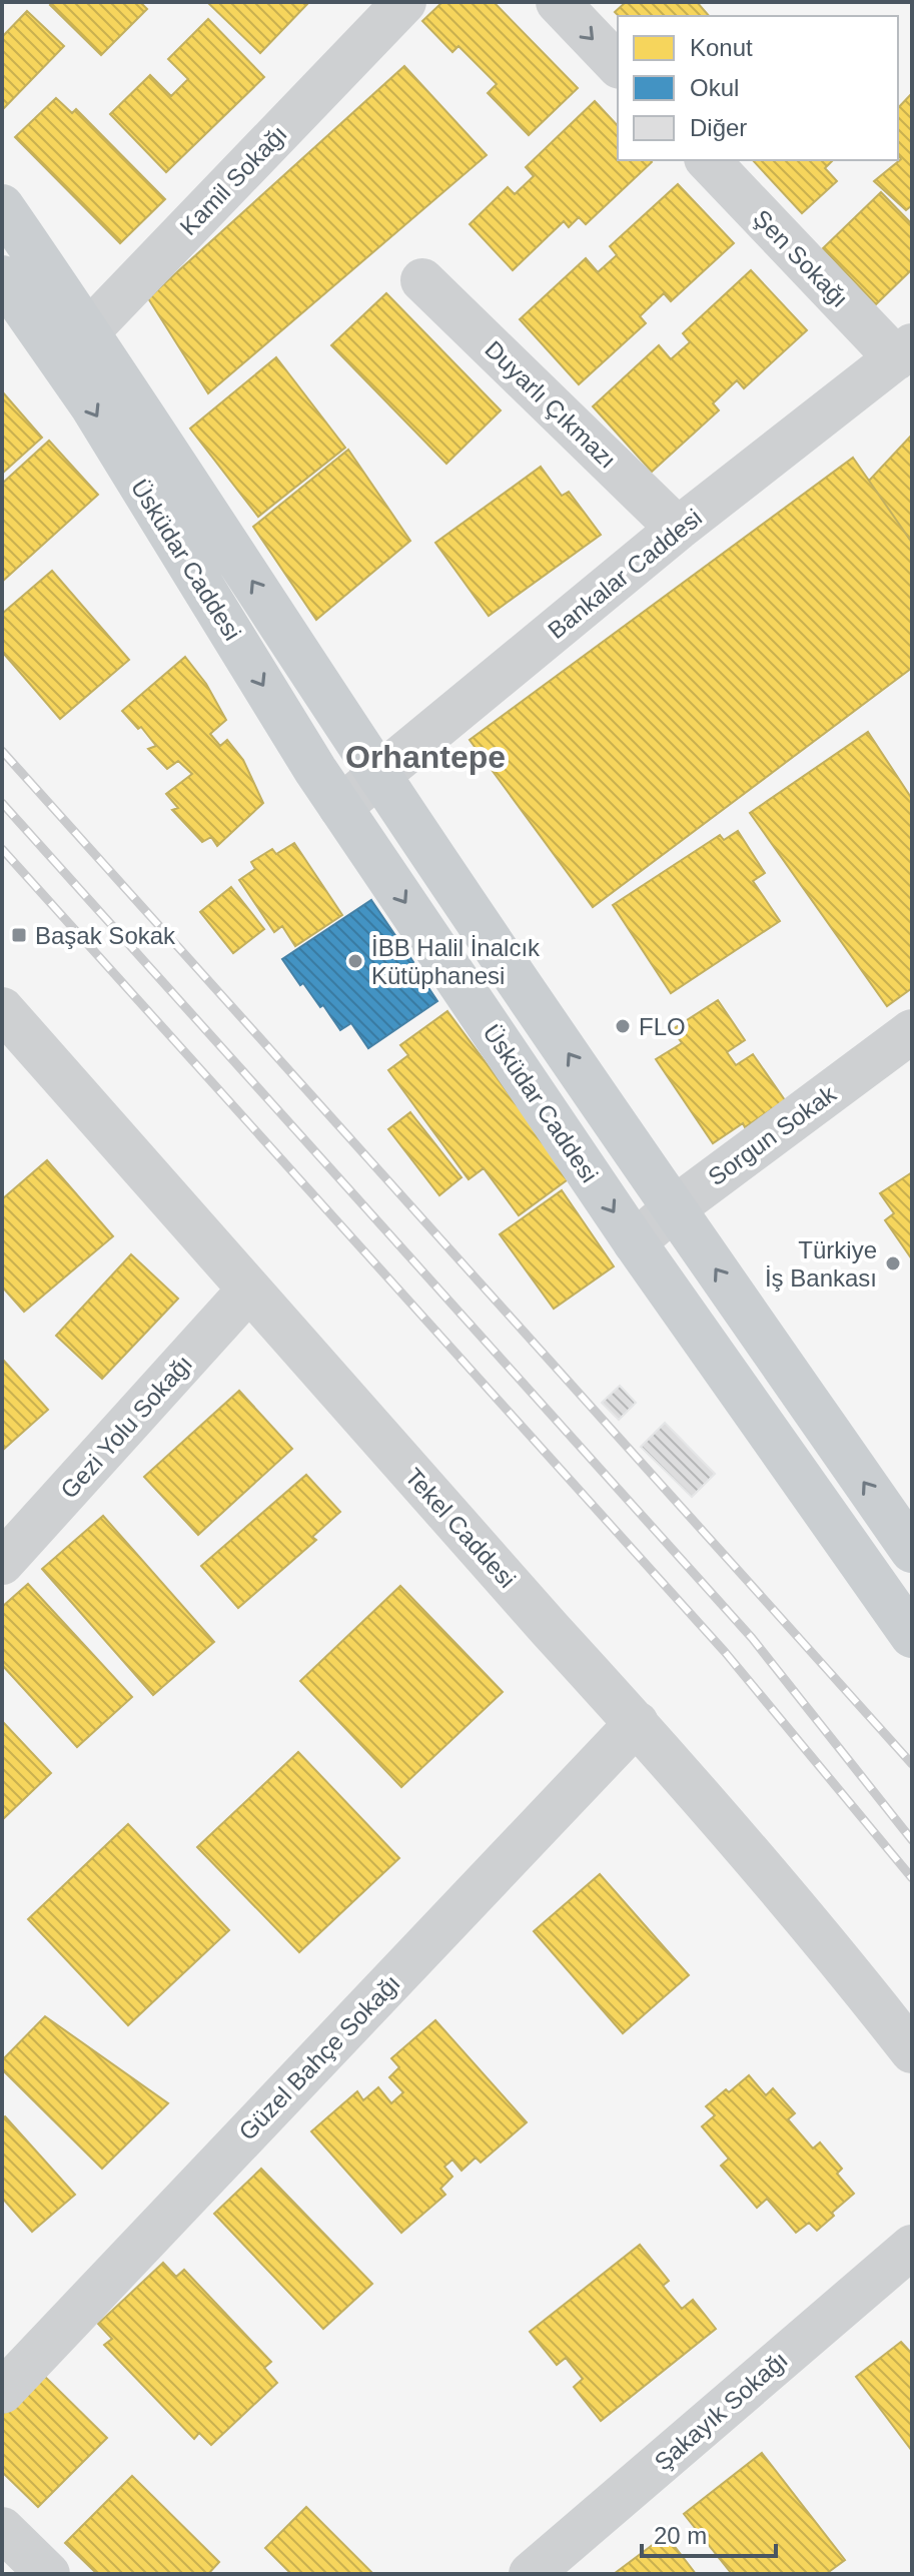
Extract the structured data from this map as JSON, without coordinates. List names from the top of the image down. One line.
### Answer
{"streets":{"main road":["Üsküdar Caddesi"],"street":["Kamil Sokağı","Şen Sokağı","Duyarlı Çıkmazı","Bankalar Caddesi","Sorgun Sokak","Gezi Yolu Sokağı","Tekel Caddesi","Güzel Bahçe Sokağı","Şakayık Sokağı"]},"crossings":[["Kamil Sokağı","Üsküdar Caddesi"],["Şen Sokağı","Bankalar Caddesi"],["Duyarlı Çıkmazı","Bankalar Caddesi"],["Üsküdar Caddesi","Bankalar Caddesi"],["Üsküdar Caddesi","Sorgun Sokak"],["Gezi Yolu Sokağı","Tekel Caddesi"],["Tekel Caddesi","Güzel Bahçe Sokağı"]],"districts":["Orhantepe"],"places":{"transit":["Başak Sokak"],"other":["İBB Halil İnalcık Kütüphanesi","FLO","Türkiye İş Bankası"]},"legend":["Konut","Okul","Diğer"],"scale_bar":"20 m"}
